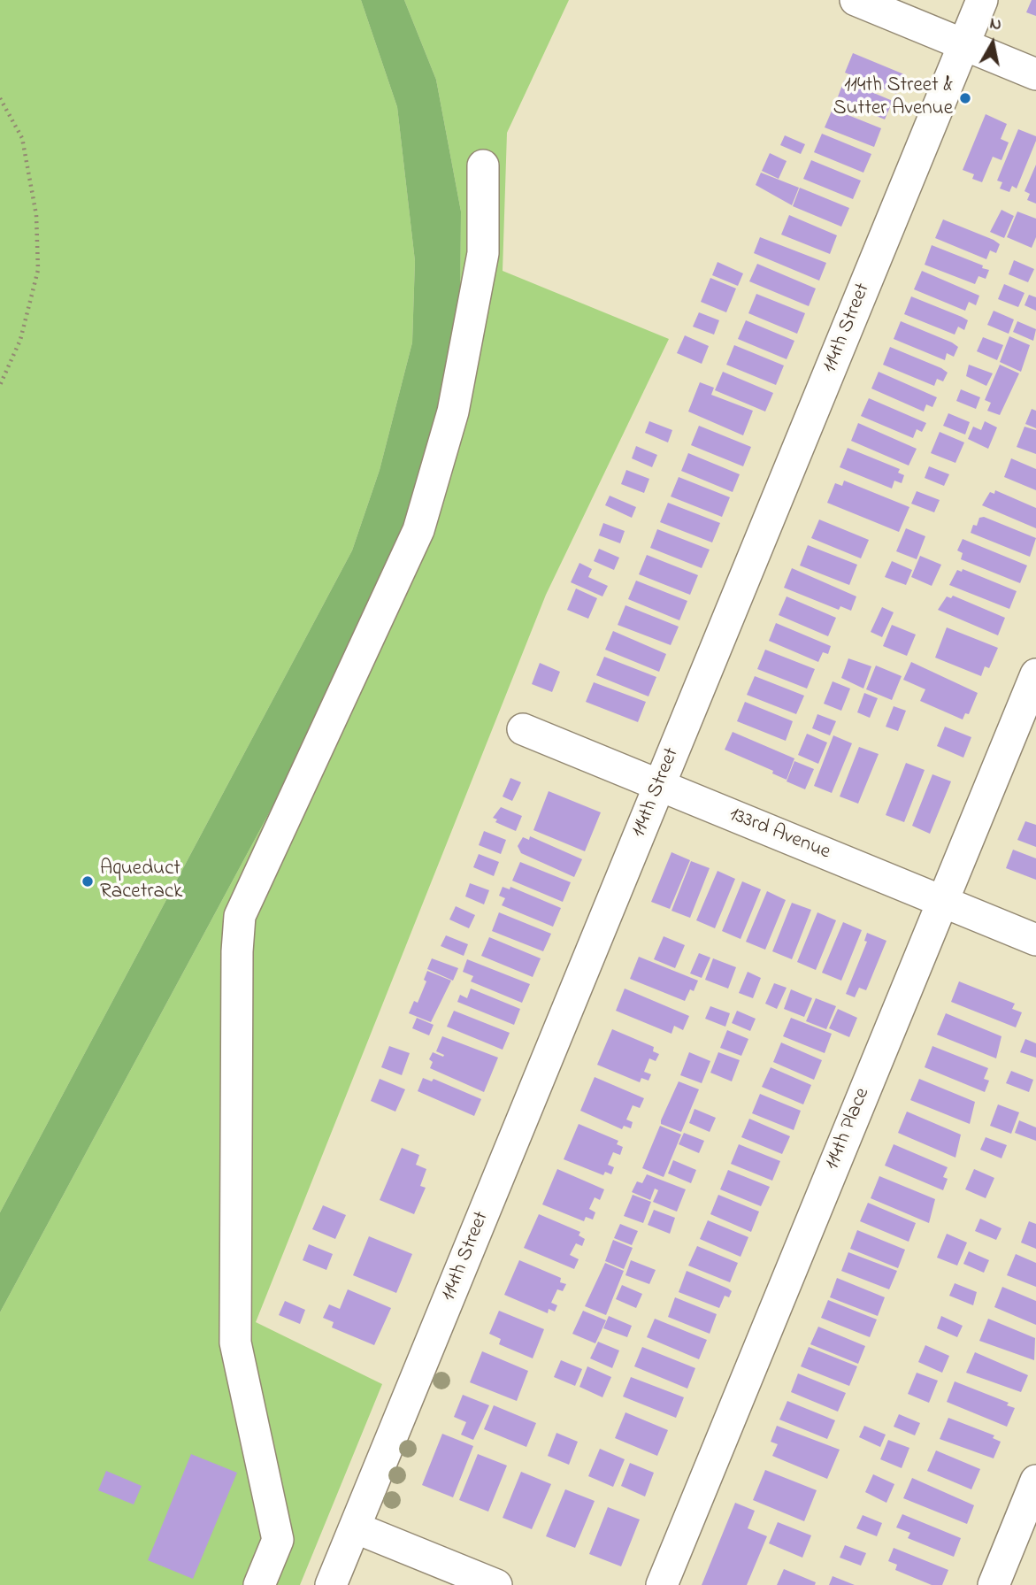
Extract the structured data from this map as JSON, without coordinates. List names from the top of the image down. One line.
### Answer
{"streets":{"street":["114th Street","133rd Avenue","114th Place"]},"crossings":[["114th Street","133rd Avenue"],["133rd Avenue","114th Place"]],"places":["114th Street & Sutter Avenue","Aqueduct Racetrack"],"north":"top"}
